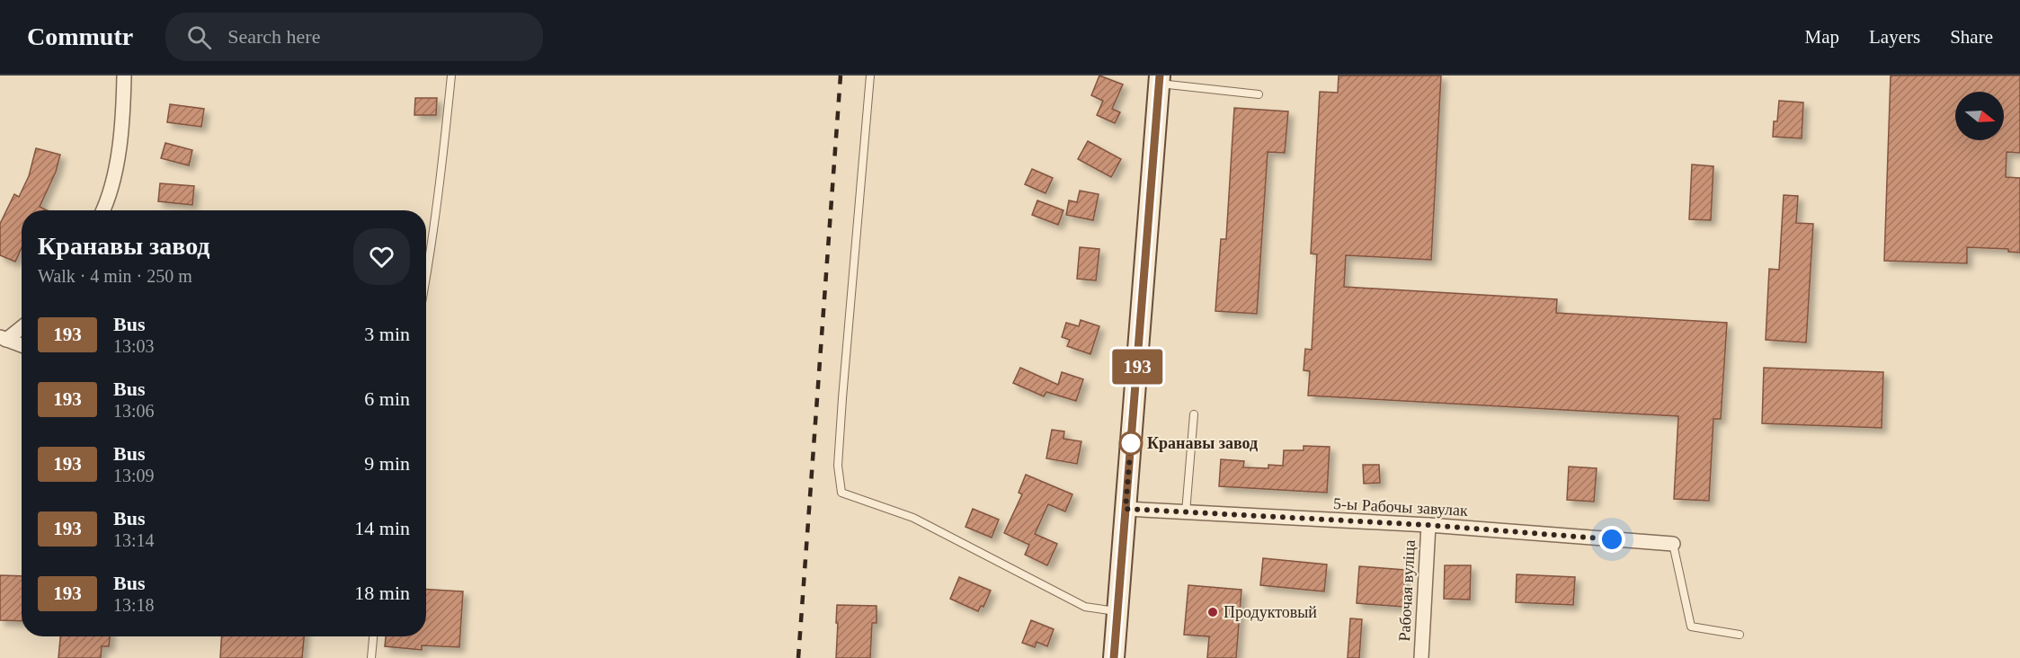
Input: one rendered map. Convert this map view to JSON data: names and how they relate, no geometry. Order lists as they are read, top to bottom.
{
  "streets": {
    "street": ["5-ы Рабочы завулак", "Рабочая вуліца"]
  },
  "crossings": [
    ["5-ы Рабочы завулак", "Рабочая вуліца"]
  ],
  "places": ["Кранавы завод", "Продуктовый"],
  "lines": ["bus line 193"],
  "north": "right",
  "page": {
    "header": "Commutr",
    "search": "Search here",
    "nav": ["Map", "Layers", "Share"],
    "on_map": "193",
    "heading": ["Кранавы завод", "Walk · 4 min · 250 m"],
    "list": [
      {
        "mark": "193",
        "name": "Bus",
        "note": "13:03",
        "value": "3 min"
      },
      {
        "mark": "193",
        "name": "Bus",
        "note": "13:06",
        "value": "6 min"
      },
      {
        "mark": "193",
        "name": "Bus",
        "note": "13:09",
        "value": "9 min"
      },
      {
        "mark": "193",
        "name": "Bus",
        "note": "13:14",
        "value": "14 min"
      },
      {
        "mark": "193",
        "name": "Bus",
        "note": "13:18",
        "value": "18 min"
      }
    ]
  }
}
